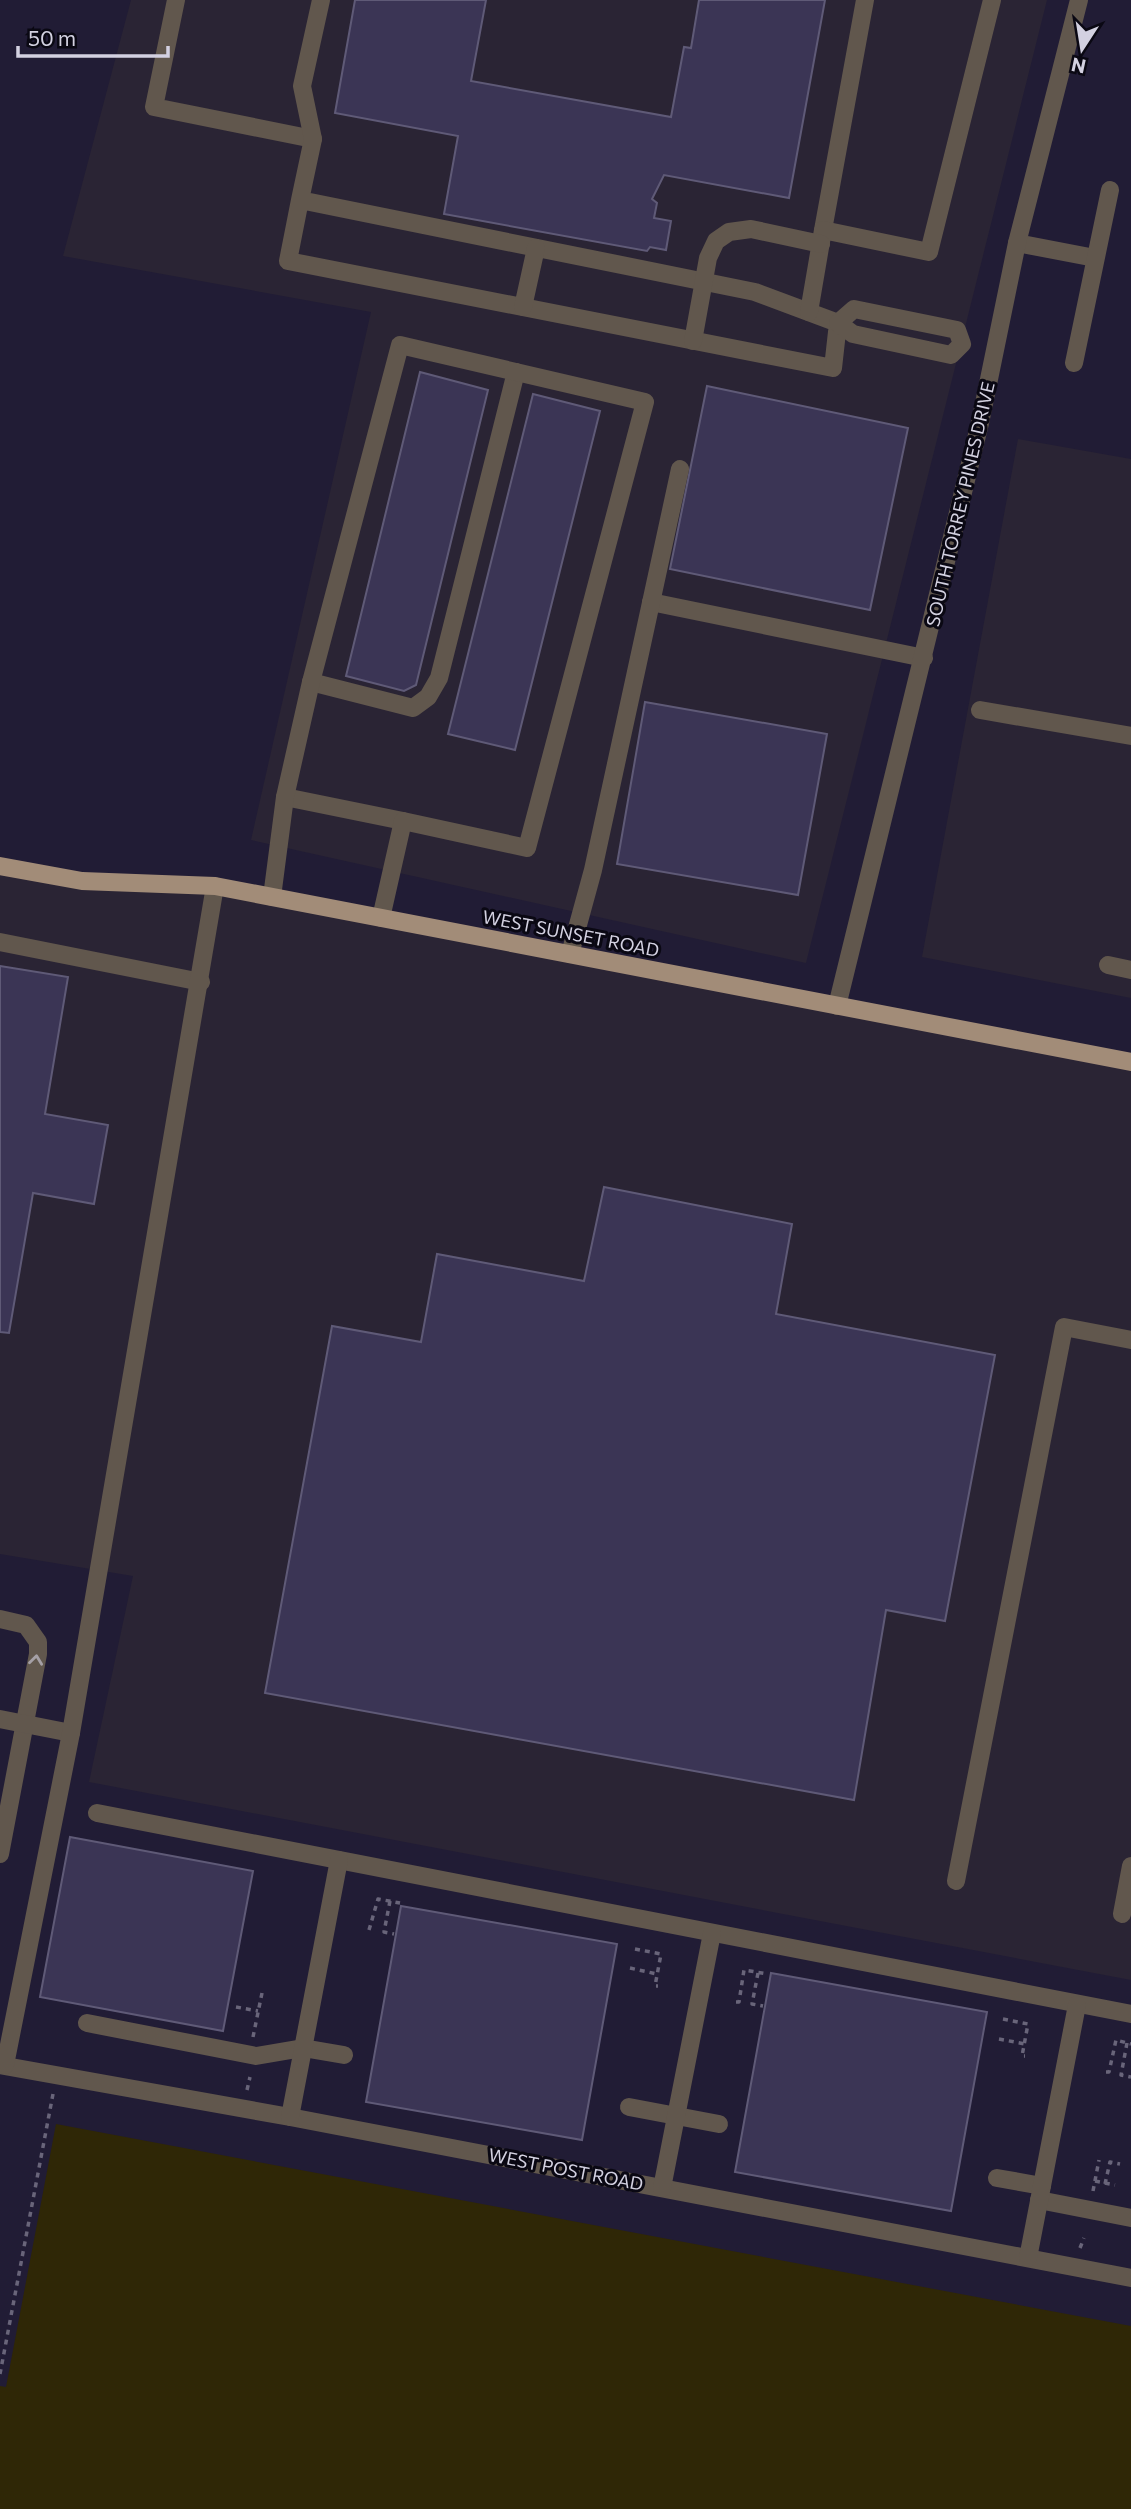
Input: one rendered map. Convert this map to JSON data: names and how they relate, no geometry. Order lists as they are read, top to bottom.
{
  "streets": {
    "main road": ["WEST SUNSET ROAD"],
    "street": ["SOUTH TORREY PINES DRIVE", "WEST POST ROAD"]
  },
  "crossings": [
    ["SOUTH TORREY PINES DRIVE", "WEST SUNSET ROAD"]
  ],
  "scale_bar": "50 m",
  "north": "bottom"
}
